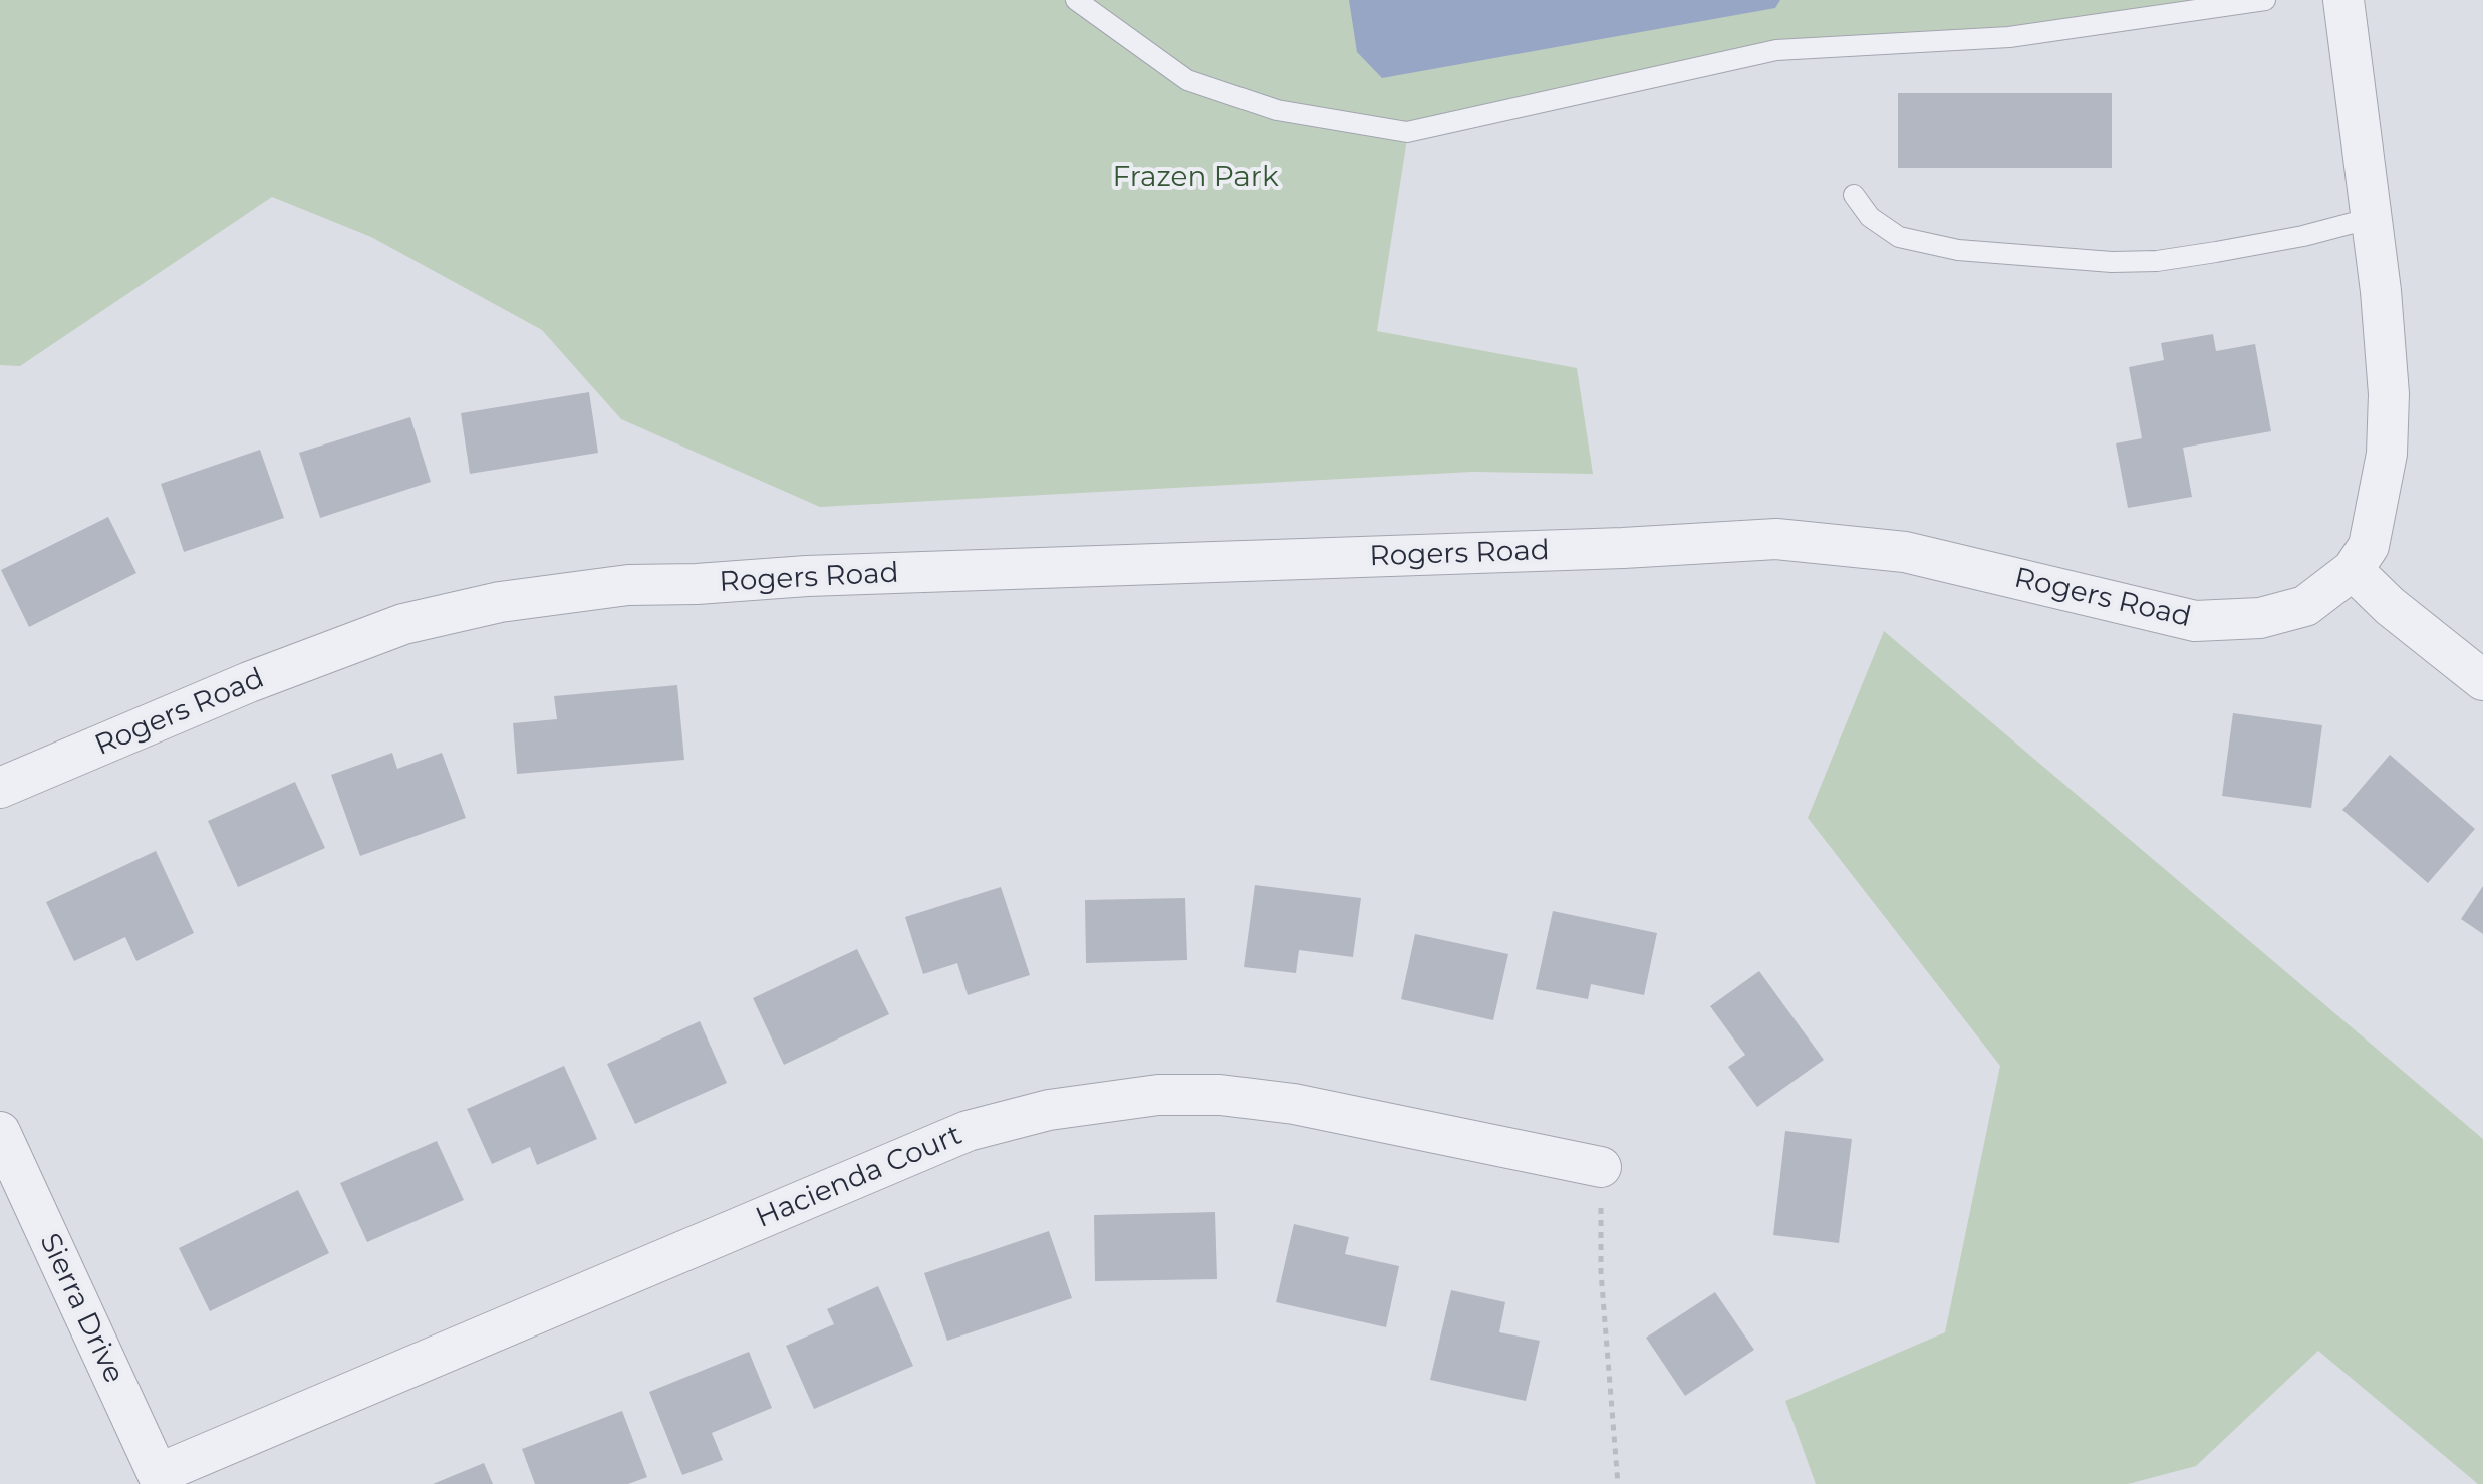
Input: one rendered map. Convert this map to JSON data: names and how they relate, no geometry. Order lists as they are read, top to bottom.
{
  "streets": {
    "street": ["Rogers Road", "Hacienda Court", "Sierra Drive"]
  },
  "crossings": [
    ["Hacienda Court", "Sierra Drive"]
  ],
  "parks": ["Frazen Park"]
}
